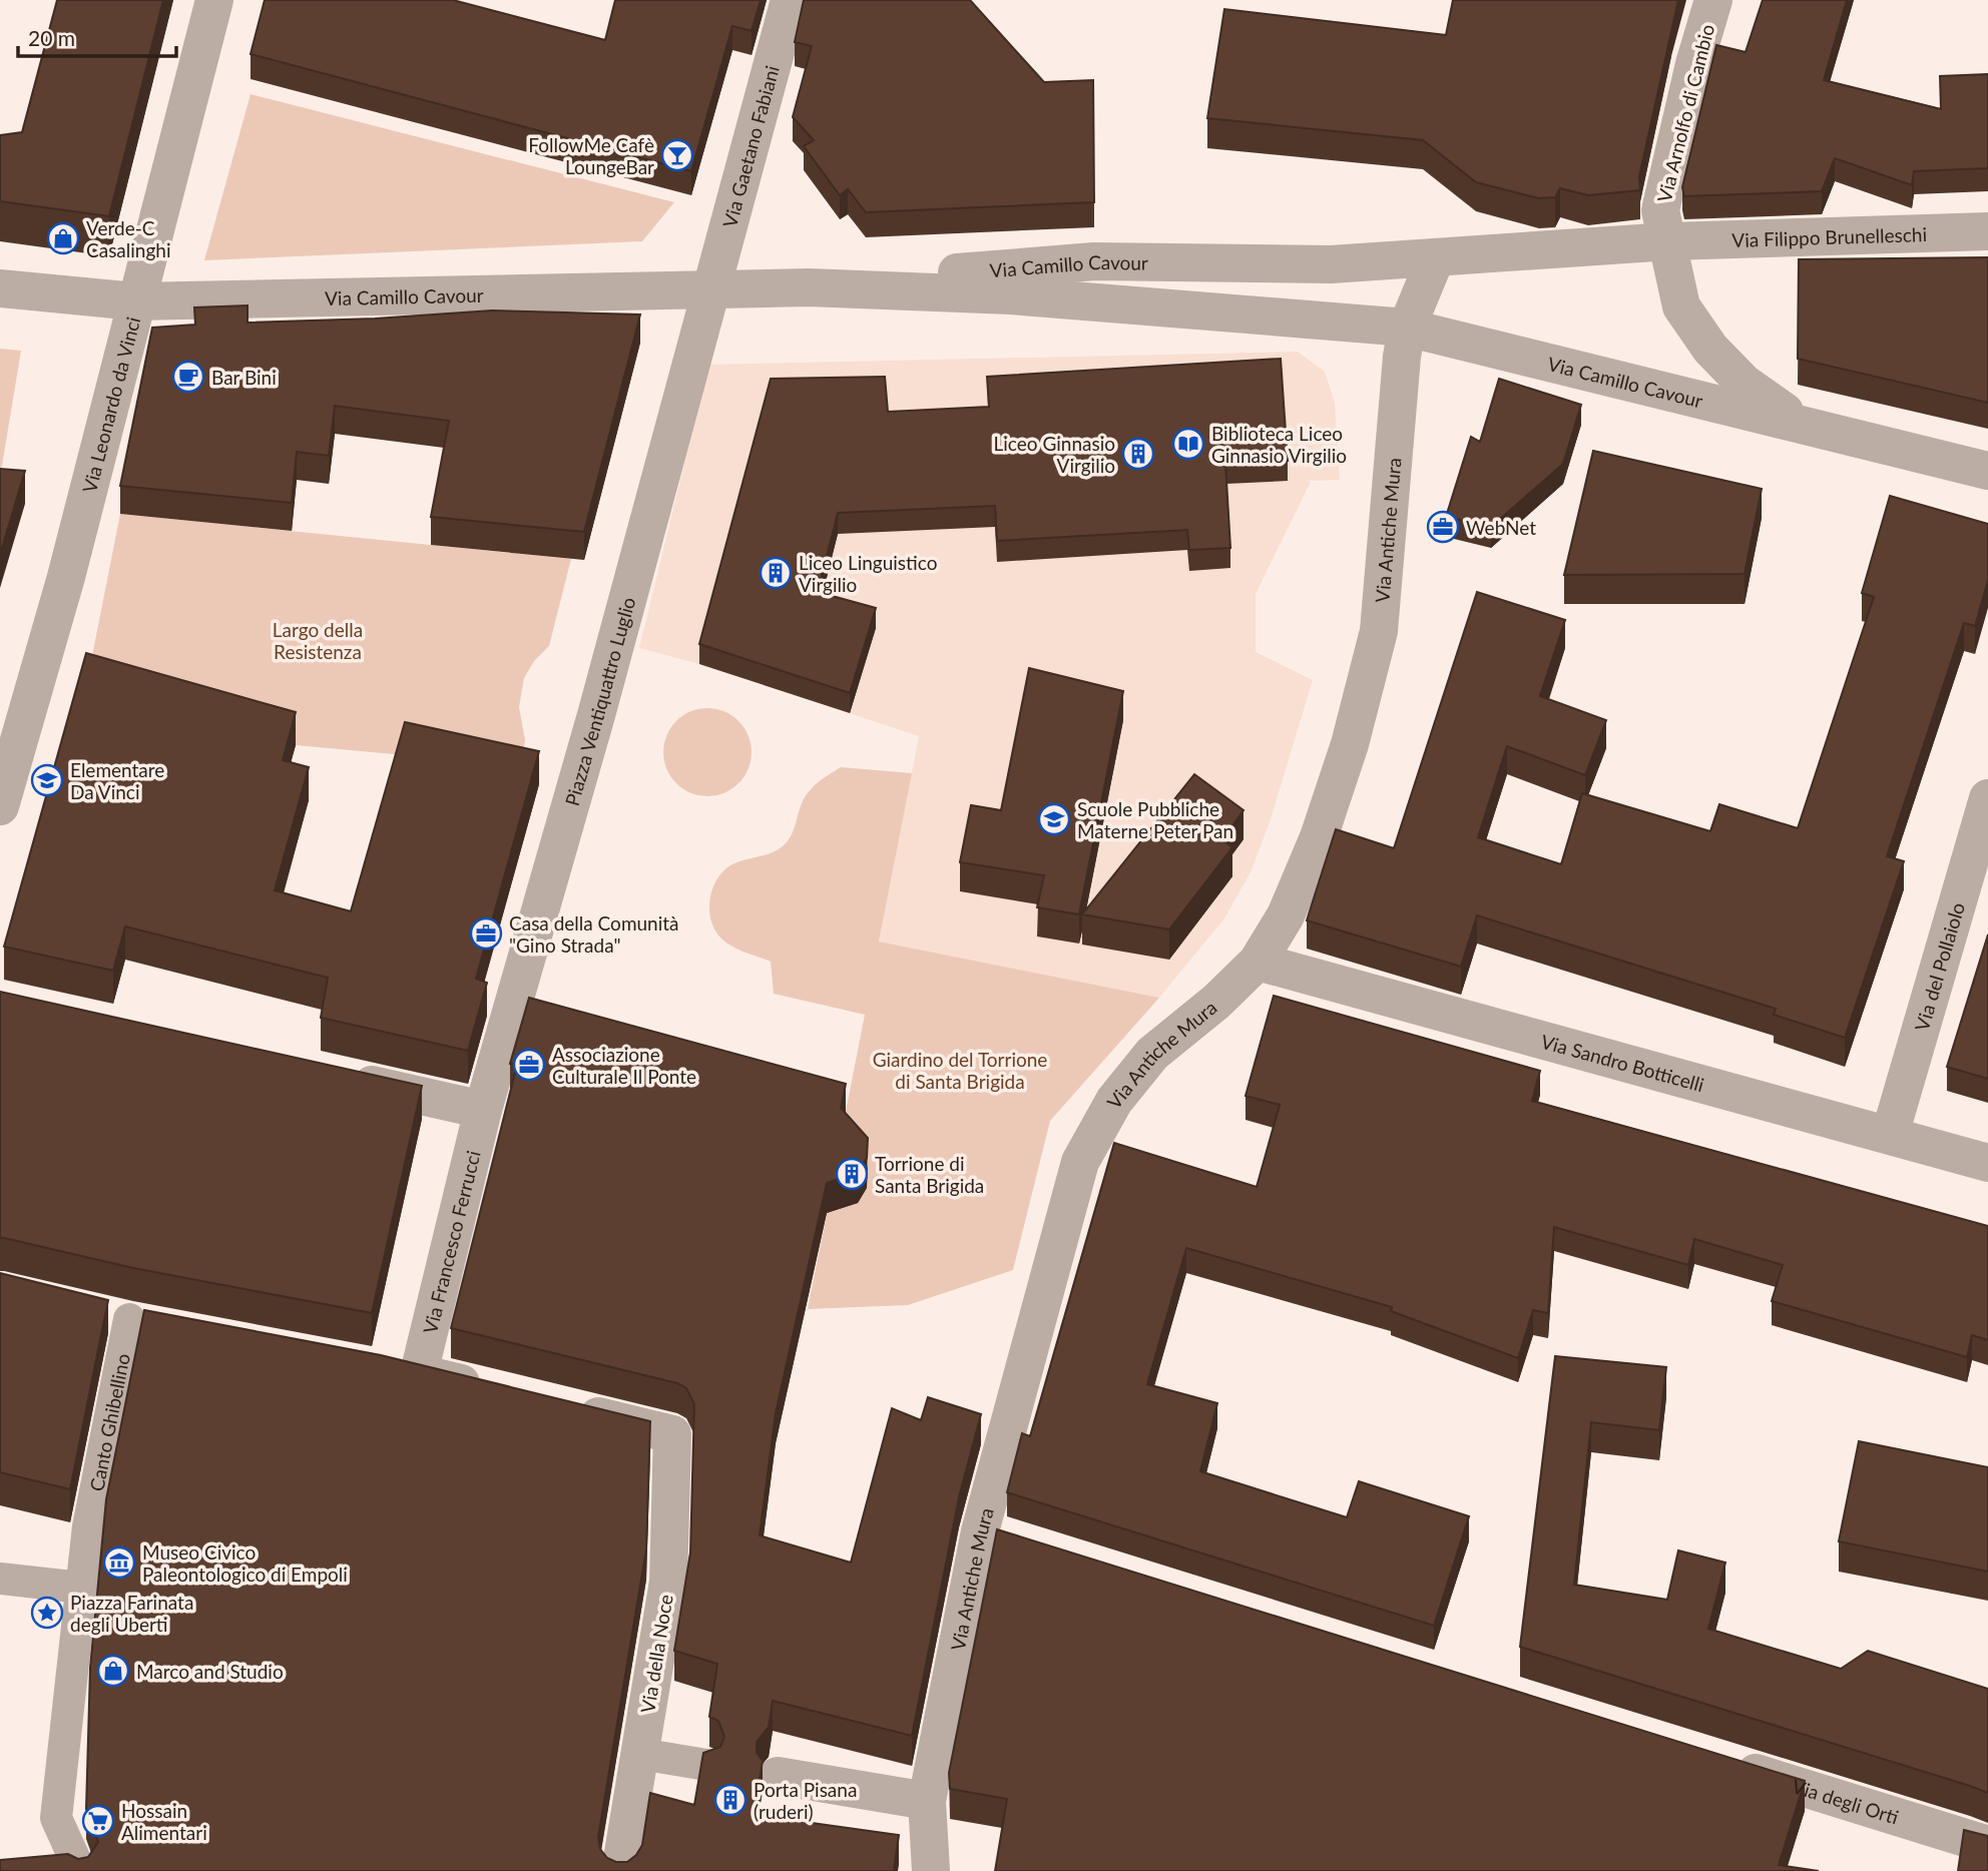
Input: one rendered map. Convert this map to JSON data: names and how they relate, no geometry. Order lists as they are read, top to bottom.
{
  "streets": {
    "street": [
      "Via Arnolfo di Cambio",
      "Via Gaetano Fabiani",
      "Via Filippo Brunelleschi",
      "Via Camillo Cavour",
      "Via Leonardo da Vinci",
      "Via Antiche Mura",
      "Piazza Ventiquattro Luglio",
      "Via del Pollaiolo",
      "Via Sandro Botticelli",
      "Via Francesco Ferrucci",
      "Canto Ghibellino",
      "Via della Noce",
      "Via degli Orti"
    ]
  },
  "crossings": [
    ["Via Arnolfo di Cambio", "Via Filippo Brunelleschi"],
    ["Via Arnolfo di Cambio", "Via Camillo Cavour"],
    ["Via Gaetano Fabiani", "Via Camillo Cavour"],
    ["Via Gaetano Fabiani", "Piazza Ventiquattro Luglio"],
    ["Via Filippo Brunelleschi", "Via Camillo Cavour"],
    ["Via Camillo Cavour", "Via Leonardo da Vinci"],
    ["Via Camillo Cavour", "Via Antiche Mura"],
    ["Via Camillo Cavour", "Piazza Ventiquattro Luglio"],
    ["Via Antiche Mura", "Via Sandro Botticelli"],
    ["Piazza Ventiquattro Luglio", "Via Francesco Ferrucci"],
    ["Via del Pollaiolo", "Via Sandro Botticelli"]
  ],
  "parks": ["Largo della Resistenza", "Giardino del Torrione di Santa Brigida"],
  "places": {
    "bar": ["FollowMe Cafè LoungeBar"],
    "shop": ["Verde-C Casalinghi", "Marco and Studio"],
    "cafe": ["Bar Bini"],
    "library": ["Biblioteca Liceo Ginnasio Virgilio"],
    "building": [
      "Liceo Ginnasio Virgilio",
      "Liceo Linguistico Virgilio",
      "Torrione di Santa Brigida",
      "Porta Pisana (ruderi)"
    ],
    "office": ["WebNet", "Casa della Comunità \"Gino Strada\"", "Associazione Culturale Il Ponte"],
    "school or university": ["Elementare Da Vinci", "Scuole Pubbliche Materne Peter Pan"],
    "museum": ["Museo Civico Paleontologico di Empoli"],
    "place": ["Piazza Farinata degli Uberti"],
    "supermarket": ["Hossain Alimentari"]
  },
  "scale_bar": "20 m"
}
